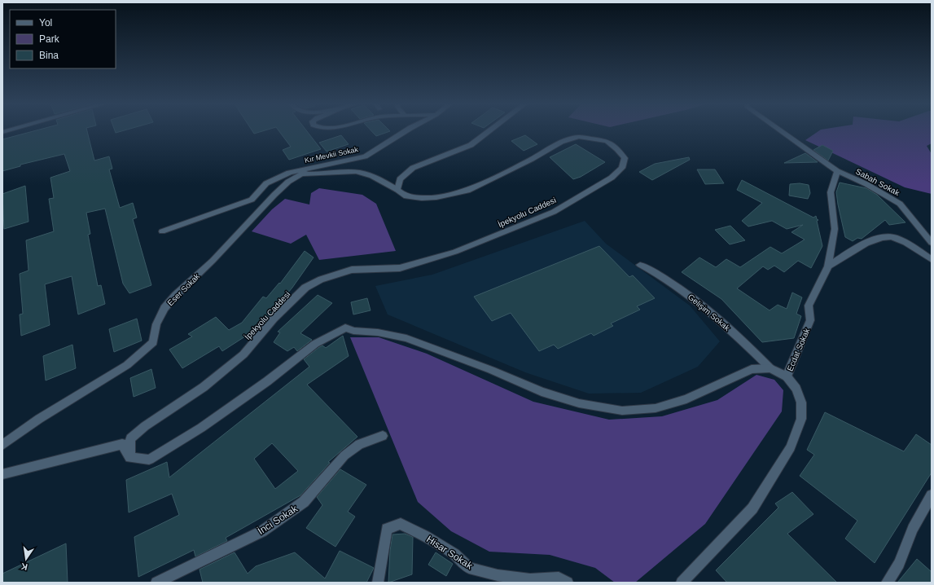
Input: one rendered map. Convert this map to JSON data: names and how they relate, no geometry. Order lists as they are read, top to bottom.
{
  "streets": {
    "street": [
      "Kır Mevkii Sokak",
      "Sabah Sokak",
      "İpekyolu Caddesi",
      "Eser Sokak",
      "Gelişim Sokak",
      "Ecdat Sokak",
      "İnci Sokak",
      "Hisar Sokak"
    ]
  },
  "crossings": [
    ["Kır Mevkii Sokak", "İpekyolu Caddesi"],
    ["Kır Mevkii Sokak", "Eser Sokak"],
    ["Sabah Sokak", "Ecdat Sokak"]
  ],
  "legend": ["Yol", "Park", "Bina"],
  "north": "bottom"
}
